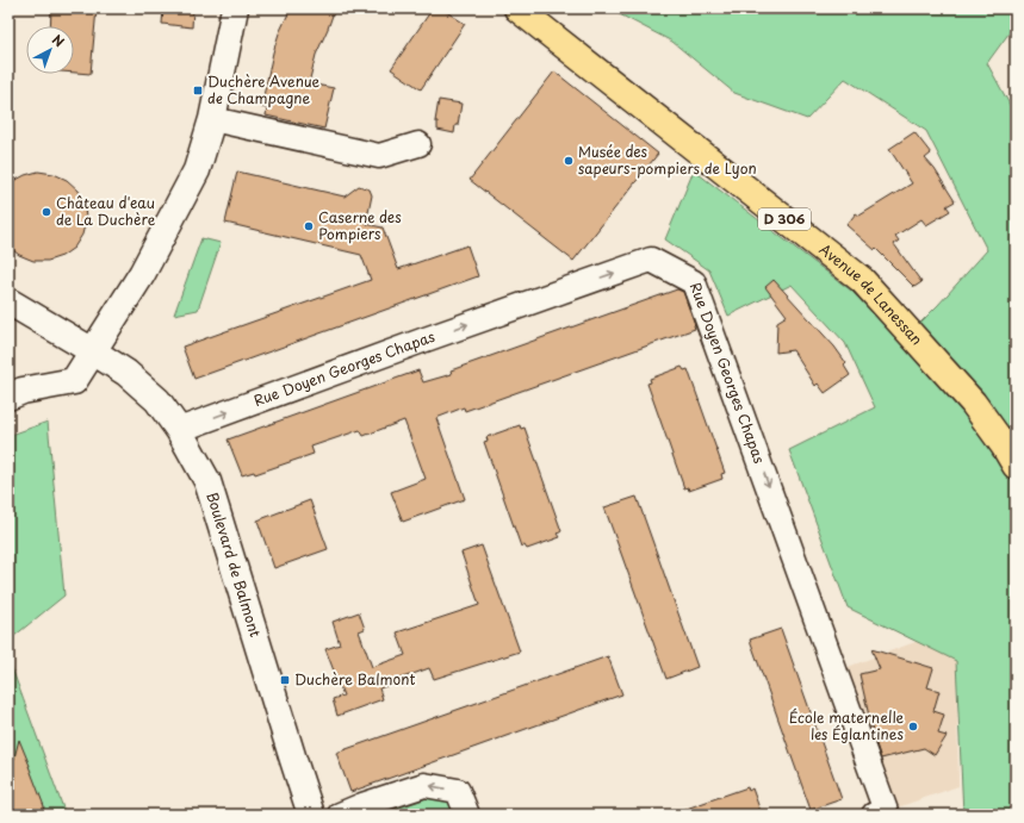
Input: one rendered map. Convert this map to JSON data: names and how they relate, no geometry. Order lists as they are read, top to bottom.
{
  "streets": {
    "main road": ["D 306", "Avenue de Lanessan"],
    "street": ["Rue Doyen Georges Chapas", "Boulevard de Balmont"]
  },
  "crossings": [
    ["Rue Doyen Georges Chapas", "Boulevard de Balmont"]
  ],
  "places": {
    "transit": ["Duchère Avenue de Champagne", "Duchère Balmont"],
    "other": [
      "Musée des sapeurs-pompiers de Lyon",
      "Château d'eau de La Duchère",
      "Caserne des Pompiers",
      "École maternelle les Églantines"
    ]
  },
  "north": "top right"
}
